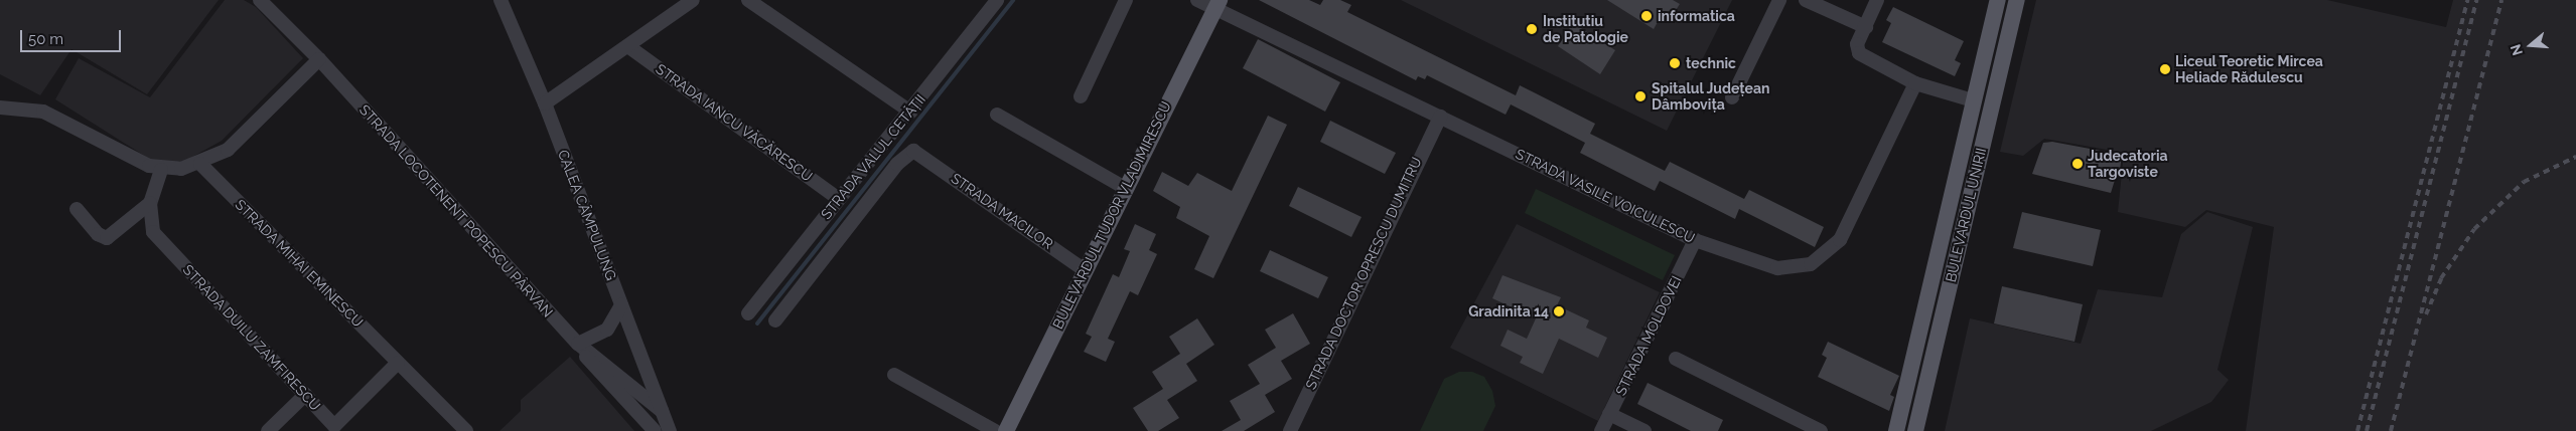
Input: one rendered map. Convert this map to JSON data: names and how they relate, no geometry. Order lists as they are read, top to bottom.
{
  "streets": {
    "main road": ["BULEVARDUL TUDOR VLADIMIRESCU", "BULEVARDUL UNIRII"],
    "street": [
      "STRADA IANCU VĂCĂRESCU",
      "STRADA VALUL CETĂȚII",
      "STRADA VASILE VOICULESCU",
      "STRADA LOCOTENENT POPESCU PÂRVAN",
      "STRADA MACILOR",
      "CALEA CÂMPULUNG",
      "STRADA MIHAI EMINESCU",
      "STRADA DOCTOR OPRESCU DUMITRU",
      "STRADA MOLDOVEI",
      "STRADA DUILU ZAMFIRESCU"
    ]
  },
  "crossings": [
    ["STRADA IANCU VĂCĂRESCU", "STRADA VALUL CETĂȚII"],
    ["STRADA VALUL CETĂȚII", "STRADA MACILOR"],
    ["STRADA VASILE VOICULESCU", "BULEVARDUL TUDOR VLADIMIRESCU"],
    ["STRADA VASILE VOICULESCU", "STRADA DOCTOR OPRESCU DUMITRU"],
    ["STRADA VASILE VOICULESCU", "STRADA MOLDOVEI"],
    ["STRADA LOCOTENENT POPESCU PÂRVAN", "CALEA CÂMPULUNG"],
    ["STRADA MACILOR", "BULEVARDUL TUDOR VLADIMIRESCU"],
    ["STRADA MIHAI EMINESCU", "STRADA DUILU ZAMFIRESCU"]
  ],
  "places": [
    "informatica",
    "Institutiu de Patologie",
    "technic",
    "Liceul Teoretic Mircea Heliade Rădulescu",
    "Spitalul Județean Dâmbovița",
    "Judecatoria Targoviste",
    "Gradinita 14"
  ],
  "scale_bar": "50 m",
  "north": "left"
}
